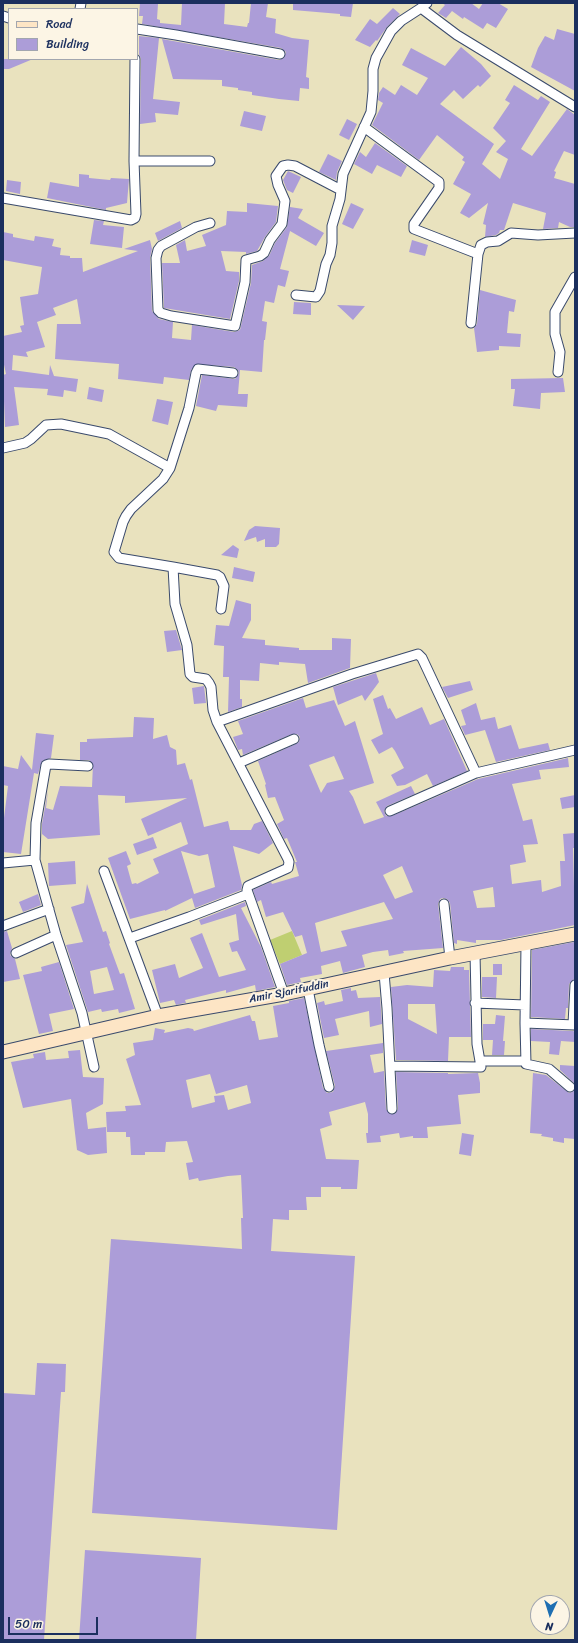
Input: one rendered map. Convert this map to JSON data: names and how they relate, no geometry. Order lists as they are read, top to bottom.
{
  "streets": {
    "main road": ["Amir Sjarifuddin"]
  },
  "legend": ["Road", "Building"],
  "scale_bar": "50 m",
  "north": "bottom"
}
